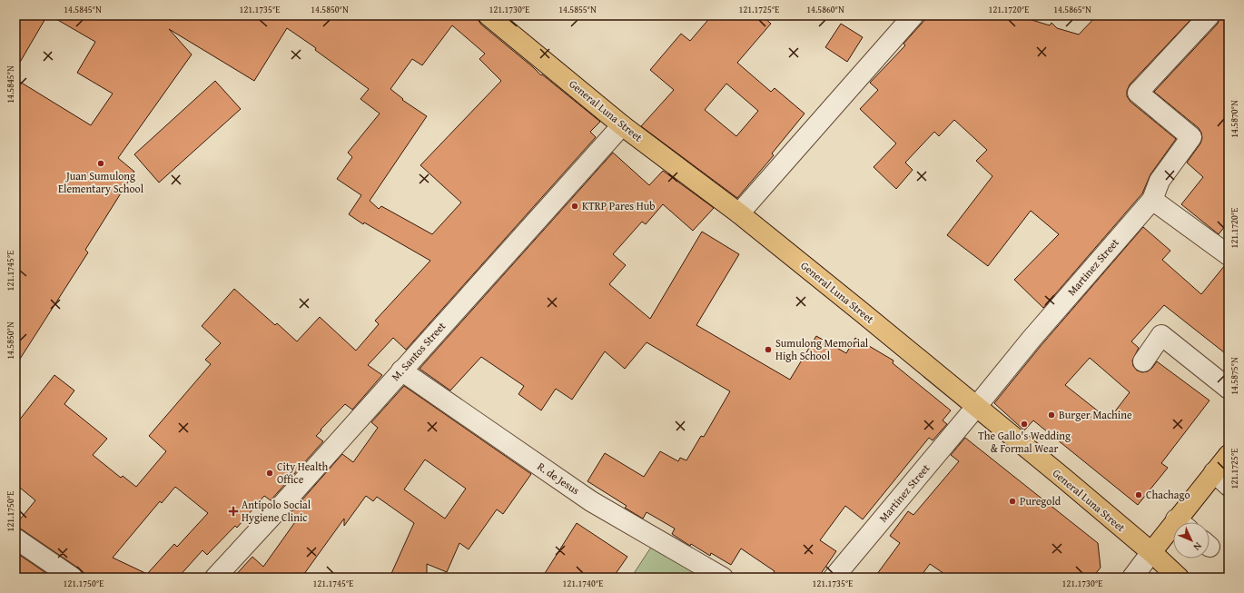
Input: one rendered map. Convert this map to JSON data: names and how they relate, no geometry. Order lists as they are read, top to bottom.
{
  "streets": {
    "main road": ["General Luna Street"],
    "street": ["Martinez Street", "M. Santos Street", "R. de Jesus"]
  },
  "crossings": [
    ["General Luna Street", "Martinez Street"],
    ["General Luna Street", "M. Santos Street"],
    ["M. Santos Street", "R. de Jesus"]
  ],
  "places": {
    "other": [
      "Juan Sumulong Elementary School",
      "KTRP Pares Hub",
      "Sumulong Memorial High School",
      "Burger Machine",
      "The Gallo's Wedding & Formal Wear",
      "City Health Office",
      "Chachago",
      "Puregold"
    ],
    "health": ["Antipolo Social Hygiene Clinic"]
  },
  "north": "bottom right",
  "coordinates": [
    "14.5845°N",
    "121.1735°E",
    "14.5850°N",
    "121.1730°E",
    "14.5855°N",
    "121.1725°E",
    "14.5860°N",
    "121.1720°E",
    "14.5865°N",
    "14.5870°N",
    "121.1745°E",
    "14.5875°N",
    "121.1750°E",
    "121.1740°E"
  ]
}
